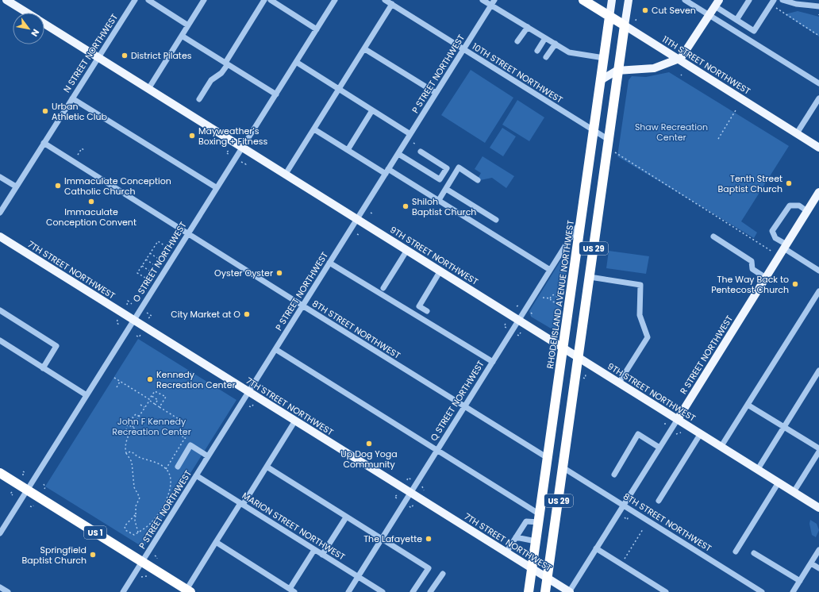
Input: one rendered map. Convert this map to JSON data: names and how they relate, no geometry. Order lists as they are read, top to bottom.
{
  "streets": {
    "highway": [
      "11TH STREET NORTHWEST",
      "US 29",
      "RHODE ISLAND AVENUE NORTHWEST",
      "US 1"
    ],
    "main road": ["9TH STREET NORTHWEST", "7TH STREET NORTHWEST", "R STREET NORTHWEST"],
    "street": [
      "N STREET NORTHWEST",
      "10TH STREET NORTHWEST",
      "P STREET NORTHWEST",
      "O STREET NORTHWEST",
      "8TH STREET NORTHWEST",
      "Q STREET NORTHWEST",
      "MARION STREET NORTHWEST"
    ]
  },
  "crossings": [
    ["N STREET NORTHWEST", "9TH STREET NORTHWEST"],
    ["N STREET NORTHWEST", "8TH STREET NORTHWEST"],
    ["11TH STREET NORTHWEST", "US 29"],
    ["11TH STREET NORTHWEST", "RHODE ISLAND AVENUE NORTHWEST"],
    ["10TH STREET NORTHWEST", "P STREET NORTHWEST"],
    ["10TH STREET NORTHWEST", "US 29"],
    ["10TH STREET NORTHWEST", "RHODE ISLAND AVENUE NORTHWEST"],
    ["P STREET NORTHWEST", "9TH STREET NORTHWEST"],
    ["P STREET NORTHWEST", "7TH STREET NORTHWEST"],
    ["P STREET NORTHWEST", "8TH STREET NORTHWEST"],
    ["P STREET NORTHWEST", "MARION STREET NORTHWEST"],
    ["P STREET NORTHWEST", "US 1"],
    ["US 29", "9TH STREET NORTHWEST"],
    ["US 29", "7TH STREET NORTHWEST"],
    ["US 29", "8TH STREET NORTHWEST"],
    ["9TH STREET NORTHWEST", "O STREET NORTHWEST"],
    ["9TH STREET NORTHWEST", "RHODE ISLAND AVENUE NORTHWEST"],
    ["9TH STREET NORTHWEST", "R STREET NORTHWEST"],
    ["9TH STREET NORTHWEST", "Q STREET NORTHWEST"],
    ["O STREET NORTHWEST", "7TH STREET NORTHWEST"],
    ["O STREET NORTHWEST", "8TH STREET NORTHWEST"],
    ["O STREET NORTHWEST", "US 1"],
    ["7TH STREET NORTHWEST", "RHODE ISLAND AVENUE NORTHWEST"],
    ["7TH STREET NORTHWEST", "R STREET NORTHWEST"],
    ["7TH STREET NORTHWEST", "Q STREET NORTHWEST"],
    ["RHODE ISLAND AVENUE NORTHWEST", "8TH STREET NORTHWEST"],
    ["RHODE ISLAND AVENUE NORTHWEST", "Q STREET NORTHWEST"],
    ["8TH STREET NORTHWEST", "R STREET NORTHWEST"],
    ["8TH STREET NORTHWEST", "Q STREET NORTHWEST"],
    ["Q STREET NORTHWEST", "MARION STREET NORTHWEST"]
  ],
  "parks": ["Shaw Recreation Center", "John F Kennedy Recreation Center"],
  "places": [
    "Cut Seven",
    "District Pilates",
    "Urban Athletic Club",
    "Mayweather’s Boxing + Fitness",
    "Tenth Street Baptist Church",
    "Immaculate Conception Catholic Church",
    "Immaculate Conception Convent",
    "Shiloh Baptist Church",
    "Oyster Oyster",
    "The Way Back to Pentecost Church",
    "City Market at O",
    "Kennedy Recreation Center",
    "Up Dog Yoga Community",
    "The Lafayette",
    "Springfield Baptist Church"
  ],
  "north": "bottom right"
}
